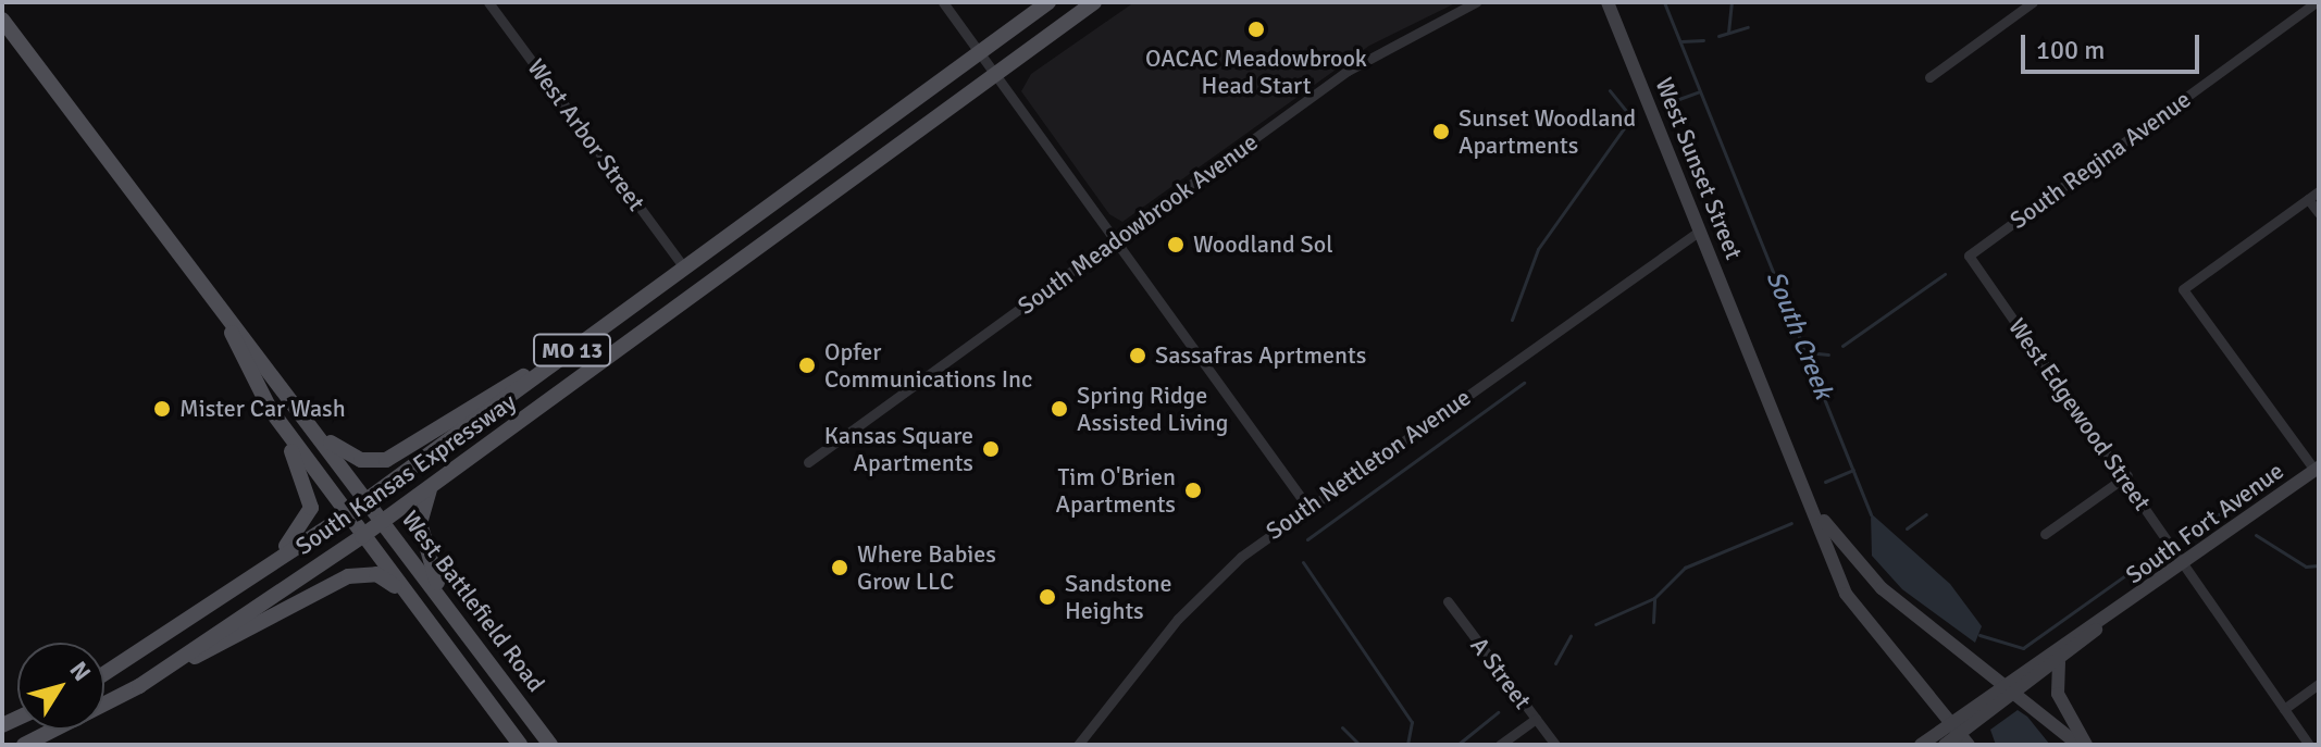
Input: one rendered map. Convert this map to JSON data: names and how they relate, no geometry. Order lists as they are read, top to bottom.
{
  "streets": {
    "main road": [
      "West Sunset Street",
      "MO 13",
      "South Kansas Expressway",
      "South Fort Avenue",
      "West Battlefield Road"
    ],
    "street": [
      "West Arbor Street",
      "South Regina Avenue",
      "South Meadowbrook Avenue",
      "West Edgewood Street",
      "South Nettleton Avenue",
      "A Street"
    ]
  },
  "crossings": [
    ["West Arbor Street", "South Kansas Expressway"],
    ["South Regina Avenue", "West Edgewood Street"],
    ["West Sunset Street", "South Nettleton Avenue"],
    ["West Sunset Street", "South Fort Avenue"],
    ["West Edgewood Street", "South Fort Avenue"],
    ["South Kansas Expressway", "West Battlefield Road"]
  ],
  "water": ["South Creek"],
  "places": [
    "OACAC Meadowbrook Head Start",
    "Sunset Woodland Apartments",
    "Woodland Sol",
    "Sassafras Aprtments",
    "Opfer Communications Inc",
    "Mister Car Wash",
    "Spring Ridge Assisted Living",
    "Kansas Square Apartments",
    "Tim O'Brien Apartments",
    "Where Babies Grow LLC",
    "Sandstone Heights"
  ],
  "scale_bar": "100 m",
  "north": "top right"
}
